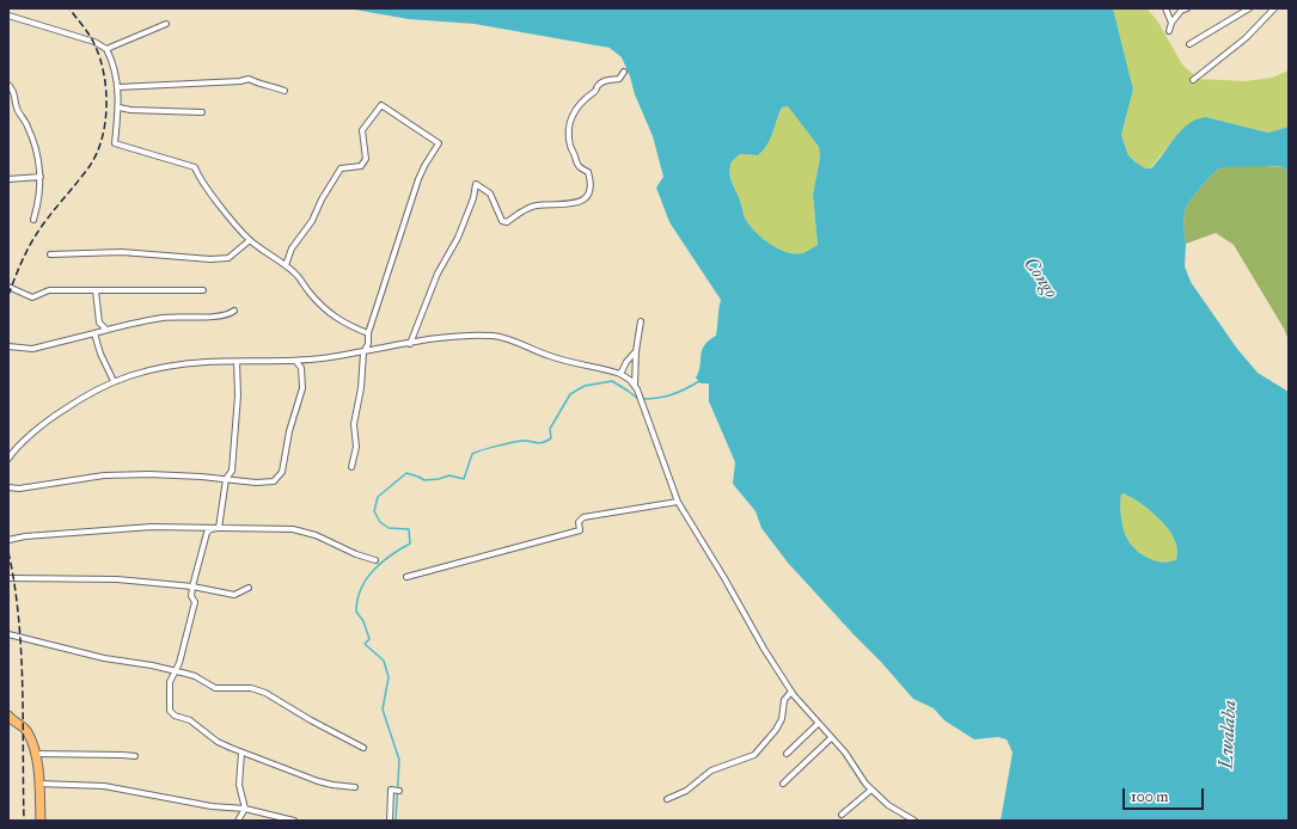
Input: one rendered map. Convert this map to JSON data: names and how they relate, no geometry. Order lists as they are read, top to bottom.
{
  "water": ["Congo", "Lwalaba"],
  "scale_bar": "100 m"
}
